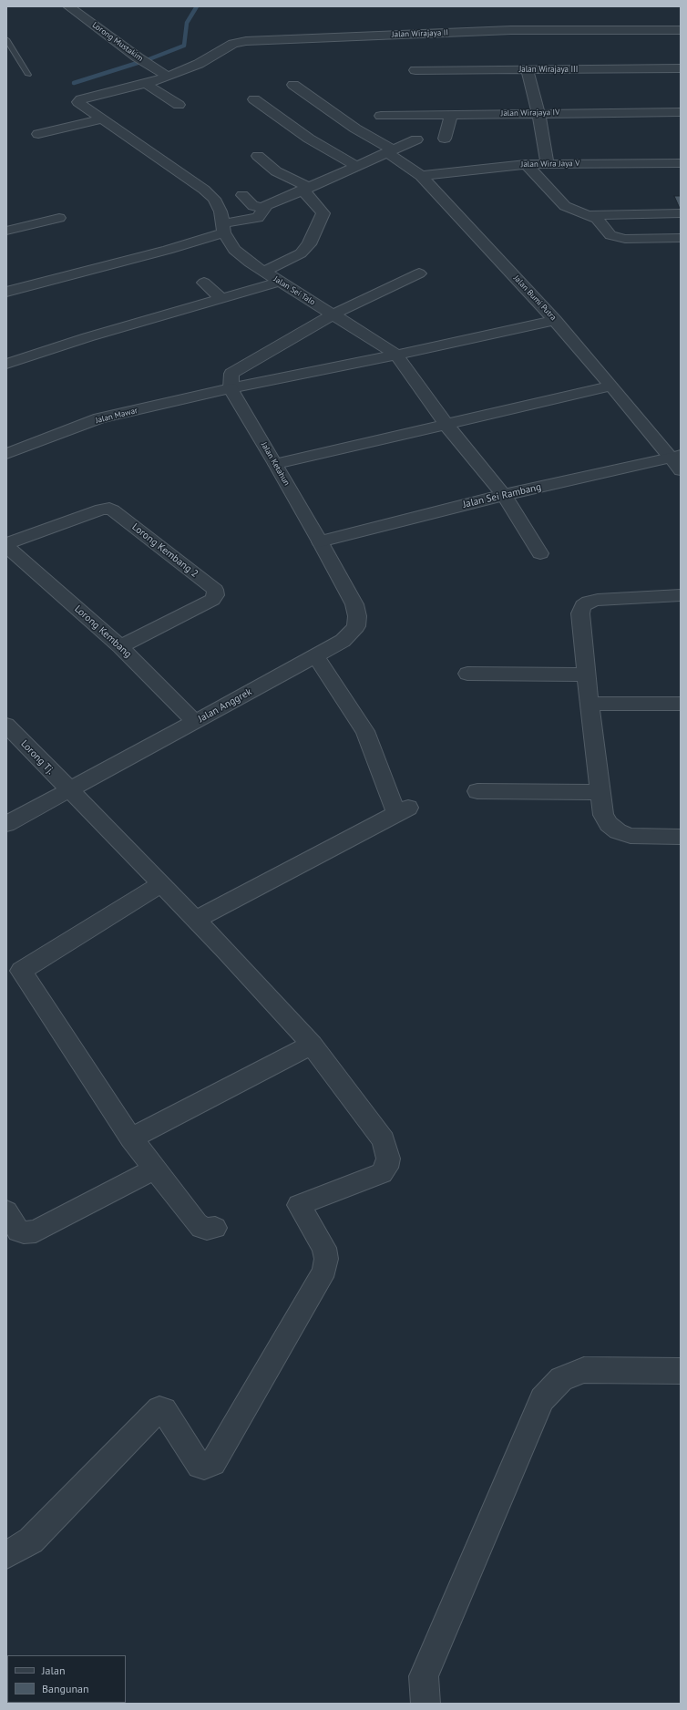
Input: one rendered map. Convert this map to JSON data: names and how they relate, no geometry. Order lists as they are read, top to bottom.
{
  "streets": {
    "street": [
      "Jalan Wirajaya II",
      "Lorong Mustakim",
      "Jalan Wirajaya III",
      "Jalan Wirajaya IV",
      "Jalan Wira Jaya V",
      "Jalan Sei Talo",
      "Jalan Bumi Putra",
      "Jalan Mawar",
      "Jalan Ketahun",
      "Jalan Sei Rambang",
      "Lorong Kembang 2",
      "Lorong Kembang",
      "Jalan Anggrek",
      "Lorong Tj."
    ]
  },
  "crossings": [
    ["Jalan Wirajaya II", "Lorong Mustakim"],
    ["Jalan Wirajaya II", "Jalan Sei Talo"],
    ["Lorong Mustakim", "Jalan Sei Talo"],
    ["Jalan Wira Jaya V", "Jalan Bumi Putra"],
    ["Jalan Sei Talo", "Jalan Mawar"],
    ["Jalan Sei Talo", "Jalan Sei Rambang"],
    ["Jalan Bumi Putra", "Jalan Mawar"],
    ["Jalan Bumi Putra", "Jalan Sei Rambang"],
    ["Jalan Mawar", "Jalan Ketahun"],
    ["Jalan Ketahun", "Jalan Sei Rambang"],
    ["Jalan Ketahun", "Jalan Anggrek"],
    ["Jalan Sei Rambang", "Jalan Anggrek"],
    ["Lorong Kembang 2", "Lorong Kembang"],
    ["Lorong Kembang", "Jalan Anggrek"],
    ["Jalan Anggrek", "Lorong Tj."]
  ],
  "legend": ["Jalan", "Bangunan"]
}
